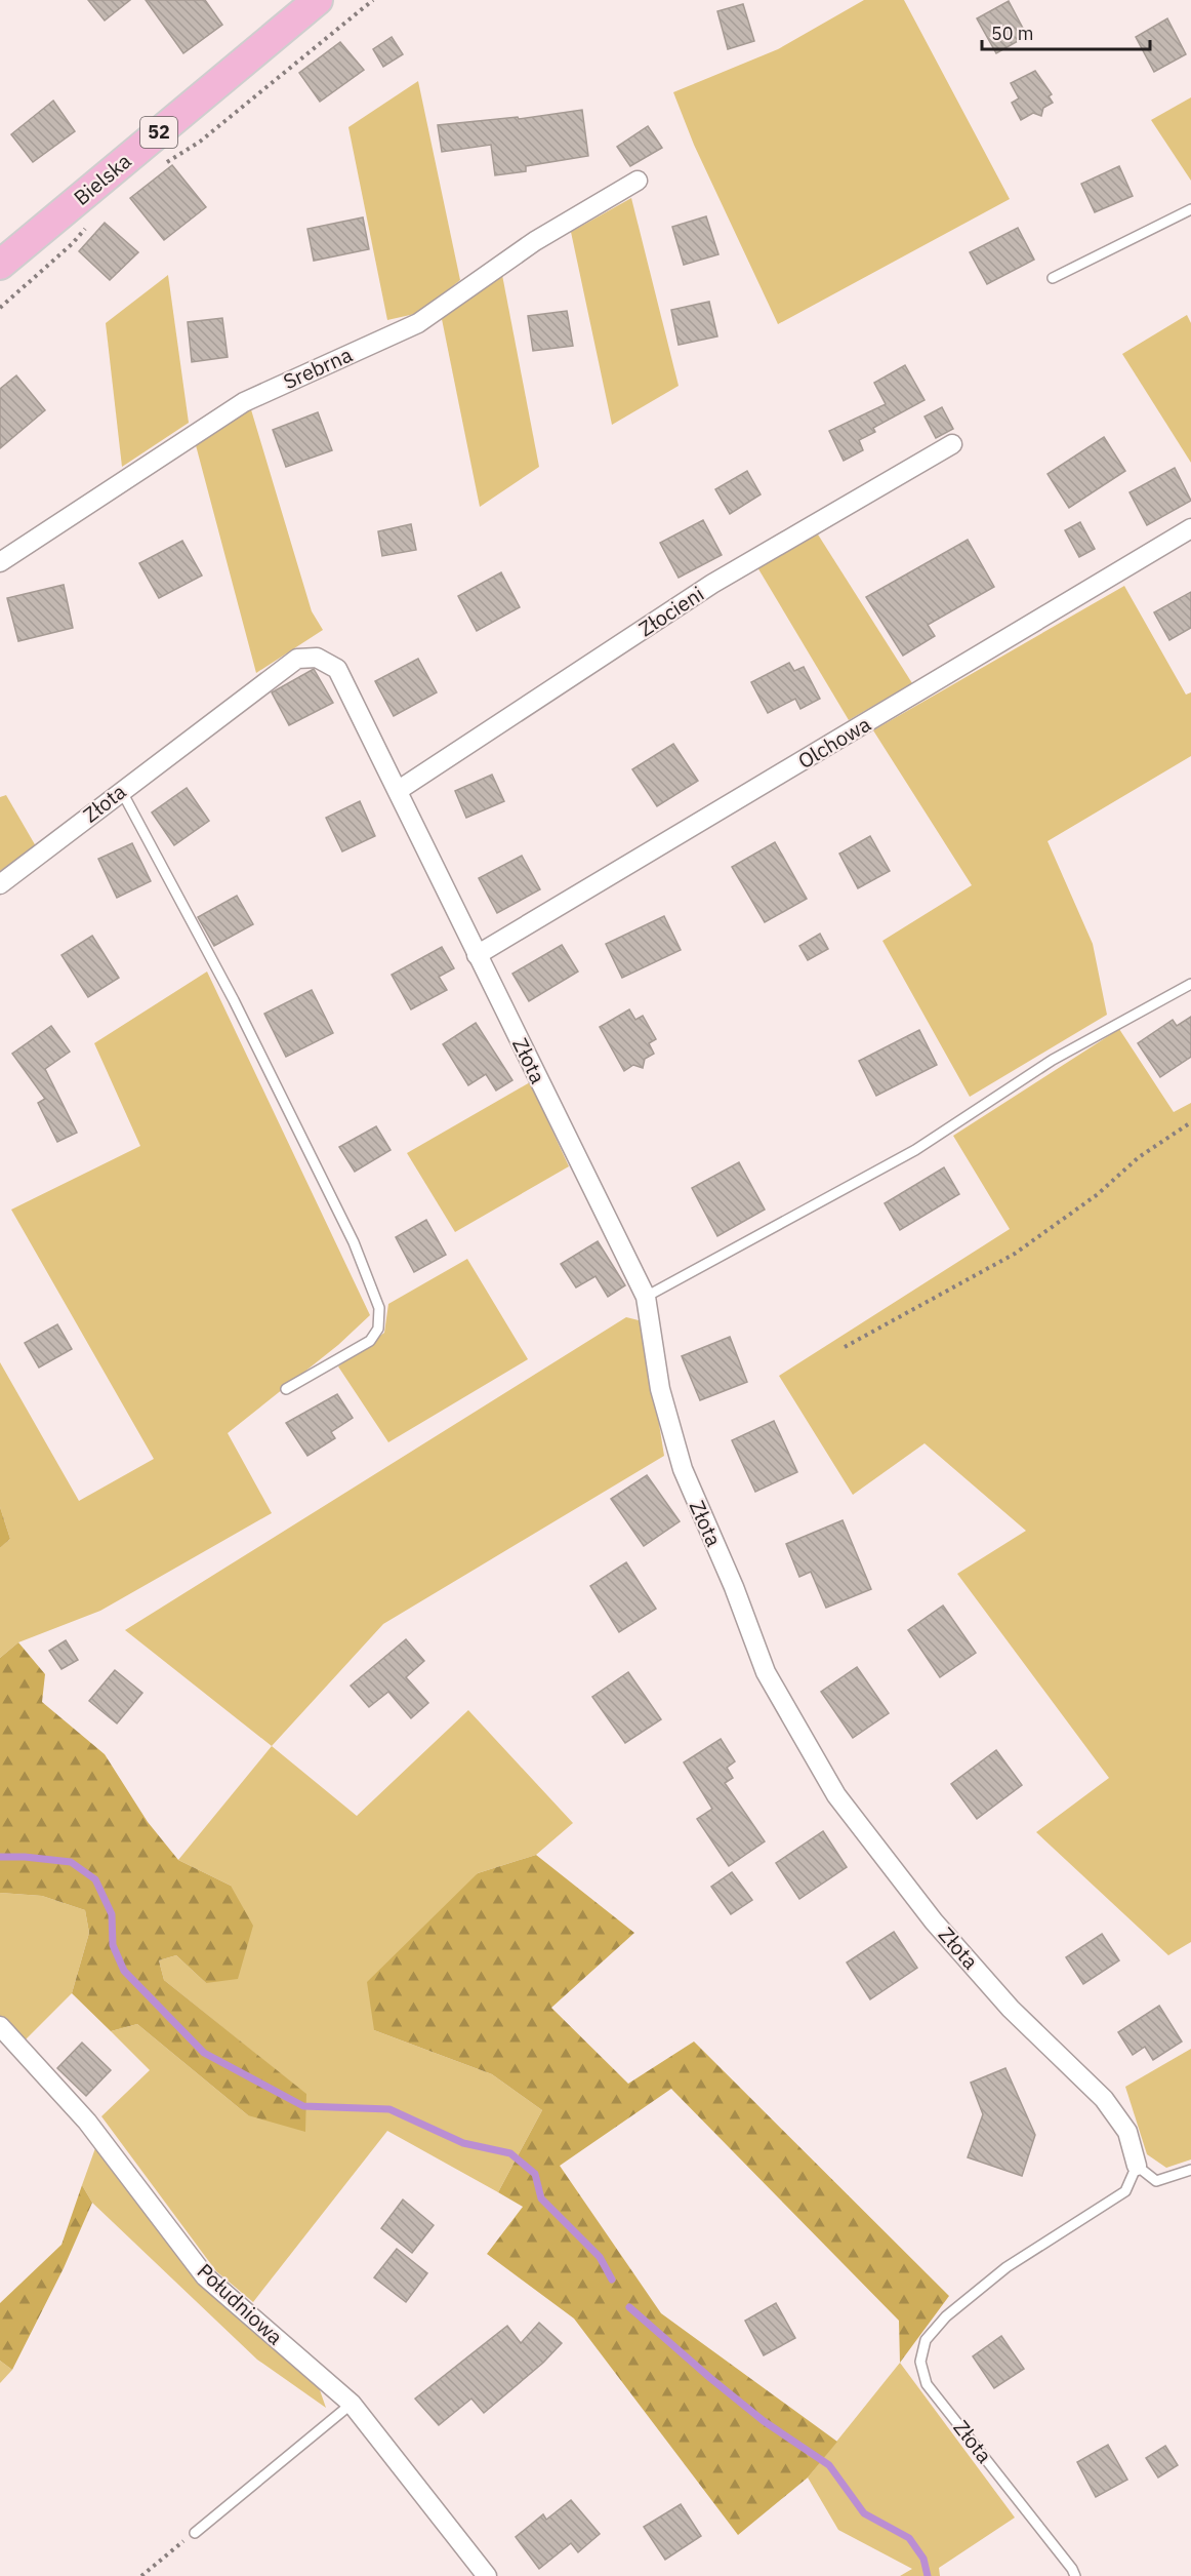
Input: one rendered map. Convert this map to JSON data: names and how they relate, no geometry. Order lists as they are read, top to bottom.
{
  "streets": {
    "main road": ["52", "Bielska"],
    "street": [
      "Srebrna",
      "Złocieni",
      "Olchowa",
      "Złota",
      "Południowa"
    ]
  },
  "crossings": [
    ["Złocieni", "Złota"],
    ["Olchowa", "Złota"]
  ],
  "scale_bar": "50 m"
}
